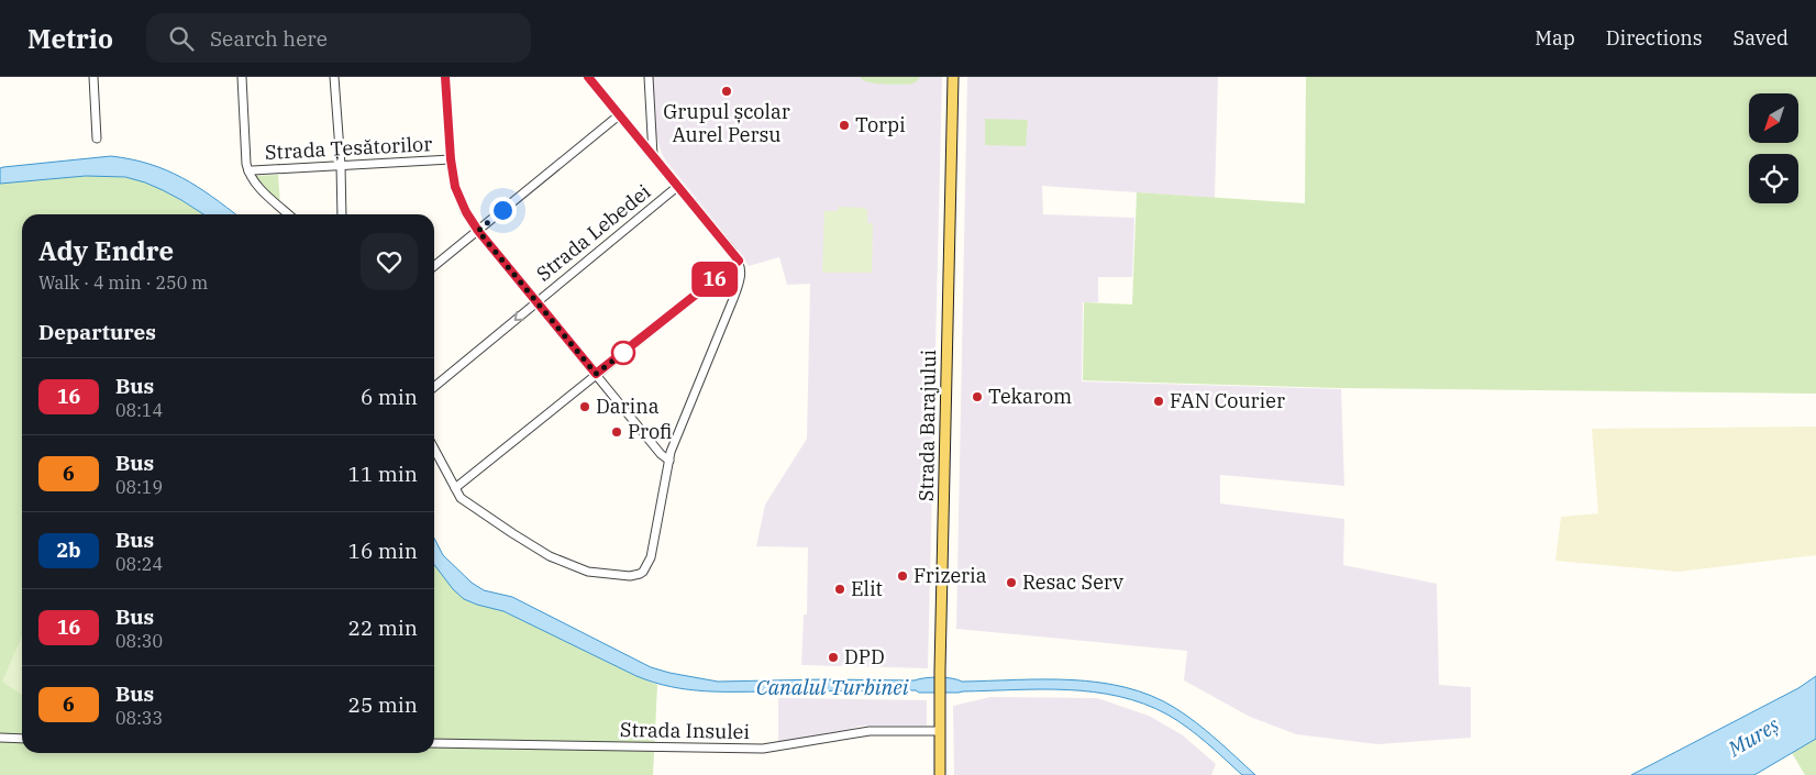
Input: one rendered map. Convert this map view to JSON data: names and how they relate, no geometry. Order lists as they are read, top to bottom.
{
  "streets": {
    "main road": ["Strada Barajului"],
    "street": ["Strada Țesătorilor", "Strada Lebedei", "Strada Insulei"]
  },
  "crossings": [
    ["Strada Barajului", "Strada Insulei"]
  ],
  "one_way": ["Strada Lebedei"],
  "water": ["Canalul Turbinei", "Mureș"],
  "places": [
    "Grupul școlar Aurel Persu",
    "Torpi",
    "Tekarom",
    "FAN Courier",
    "Darina",
    "Profi",
    "Frizeria",
    "Resac Serv",
    "Elit",
    "DPD"
  ],
  "lines": ["bus line 16"],
  "north": "bottom left",
  "page": {
    "header": "Metrio",
    "search": "Search here",
    "nav": ["Map", "Directions", "Saved"],
    "on_map": "16",
    "heading": [
      ["Ady Endre", "Walk · 4 min · 250 m"],
      "Departures"
    ],
    "list": [
      {
        "mark": "16",
        "name": "Bus",
        "note": "08:14",
        "value": "6 min"
      },
      {
        "mark": "6",
        "name": "Bus",
        "note": "08:19",
        "value": "11 min"
      },
      {
        "mark": "2b",
        "name": "Bus",
        "note": "08:24",
        "value": "16 min"
      },
      {
        "mark": "16",
        "name": "Bus",
        "note": "08:30",
        "value": "22 min"
      },
      {
        "mark": "6",
        "name": "Bus",
        "note": "08:33",
        "value": "25 min"
      }
    ]
  }
}
